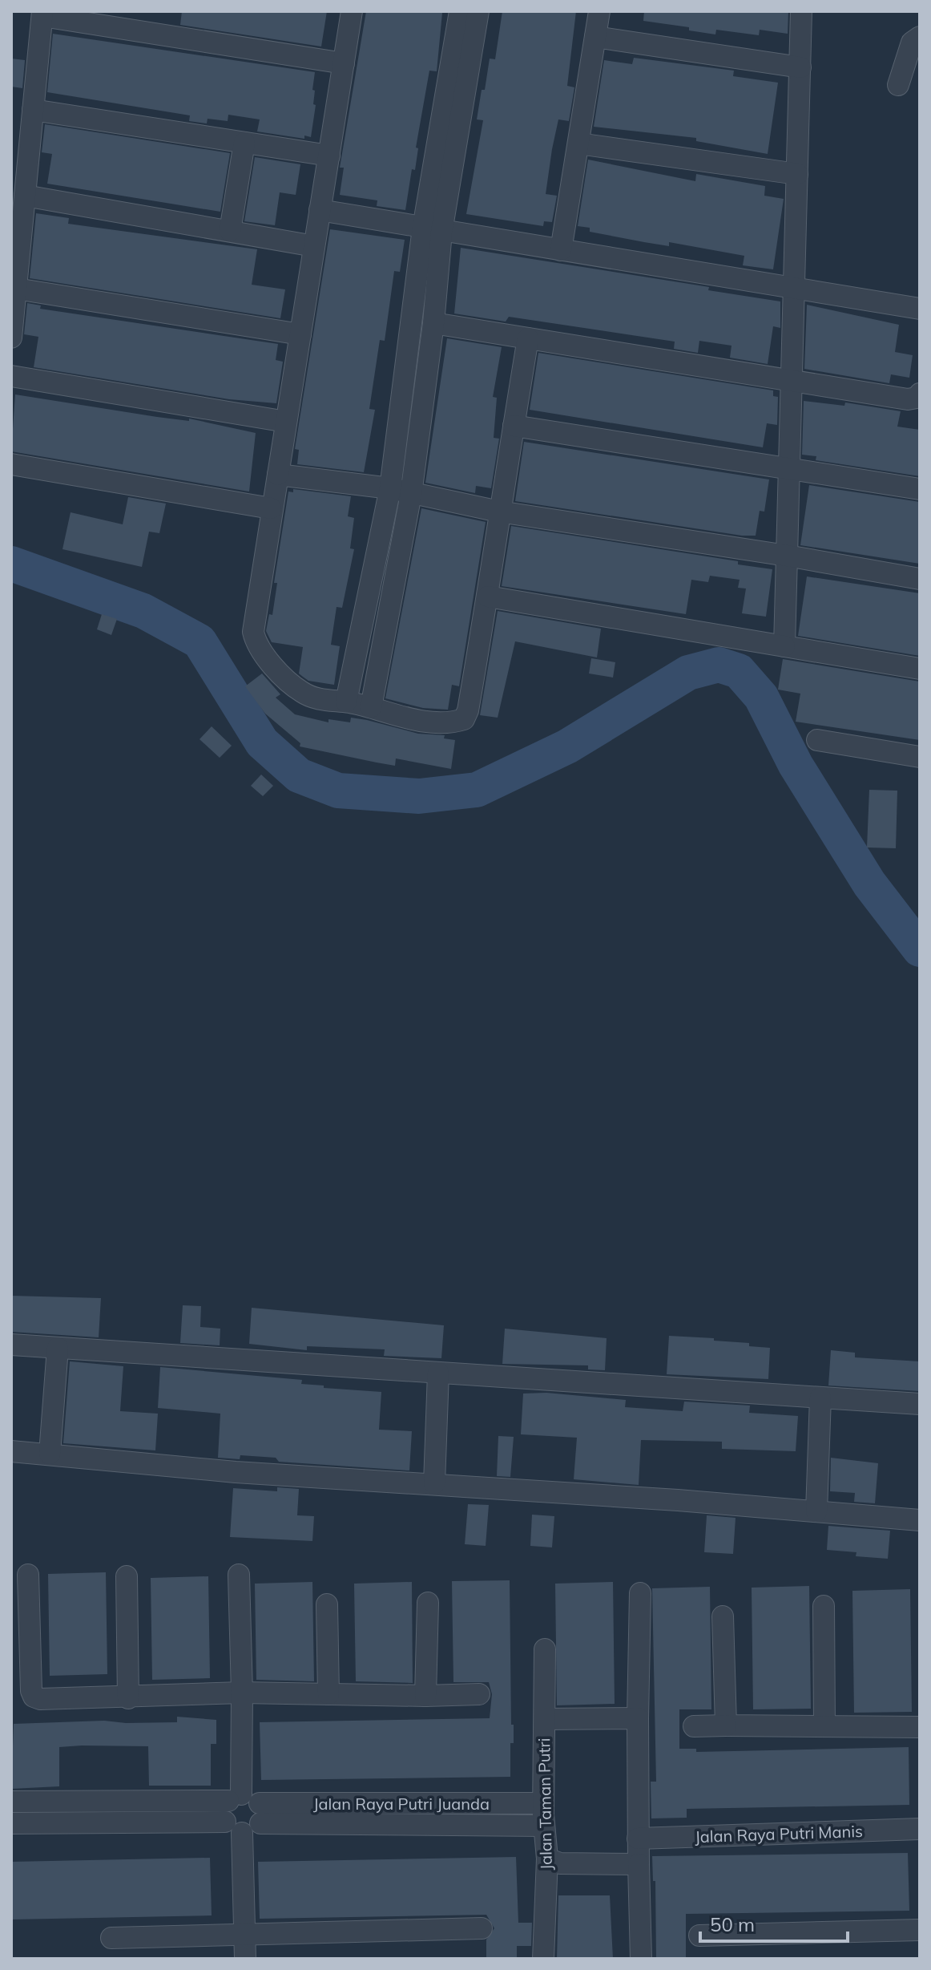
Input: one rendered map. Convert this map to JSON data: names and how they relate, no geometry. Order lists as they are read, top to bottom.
{
  "streets": {
    "street": ["Jalan Raya Putri Juanda", "Jalan Taman Putri", "Jalan Raya Putri Manis"]
  },
  "crossings": [
    ["Jalan Raya Putri Juanda", "Jalan Taman Putri"]
  ],
  "scale_bar": "50 m"
}
